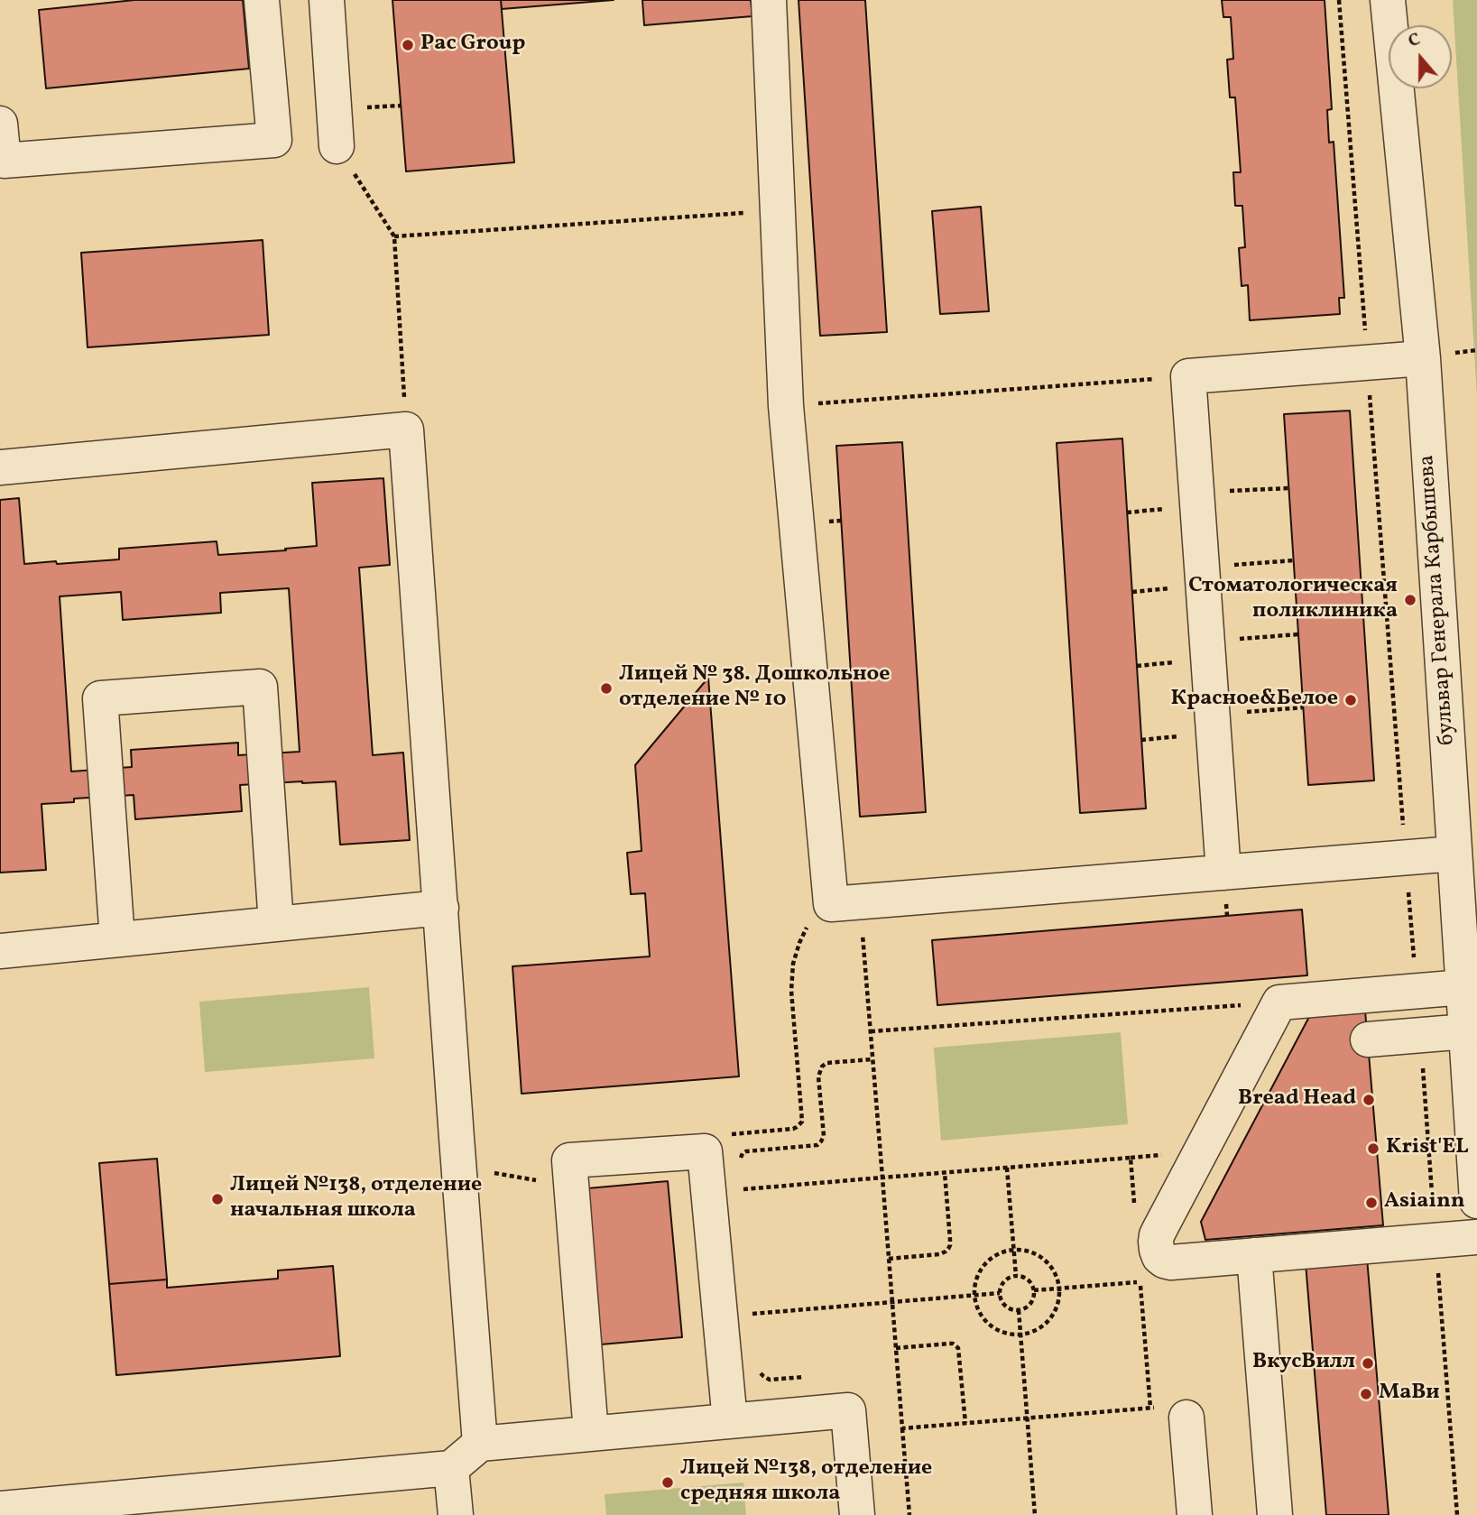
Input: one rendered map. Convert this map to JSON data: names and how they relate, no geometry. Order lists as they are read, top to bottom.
{
  "streets": {
    "street": ["бульвар Генерала Карбышева"]
  },
  "places": [
    "Pac Group",
    "Стоматологическая поликлиника",
    "Лицей № 38. Дошкольное отделение № 10",
    "Красное&Белое",
    "Bread Head",
    "Krist'EL",
    "Лицей №138, отделение начальная школа",
    "Asiainn",
    "ВкусВилл",
    "МаВи",
    "Лицей №138, отделение средняя школа"
  ],
  "north": "top"
}
